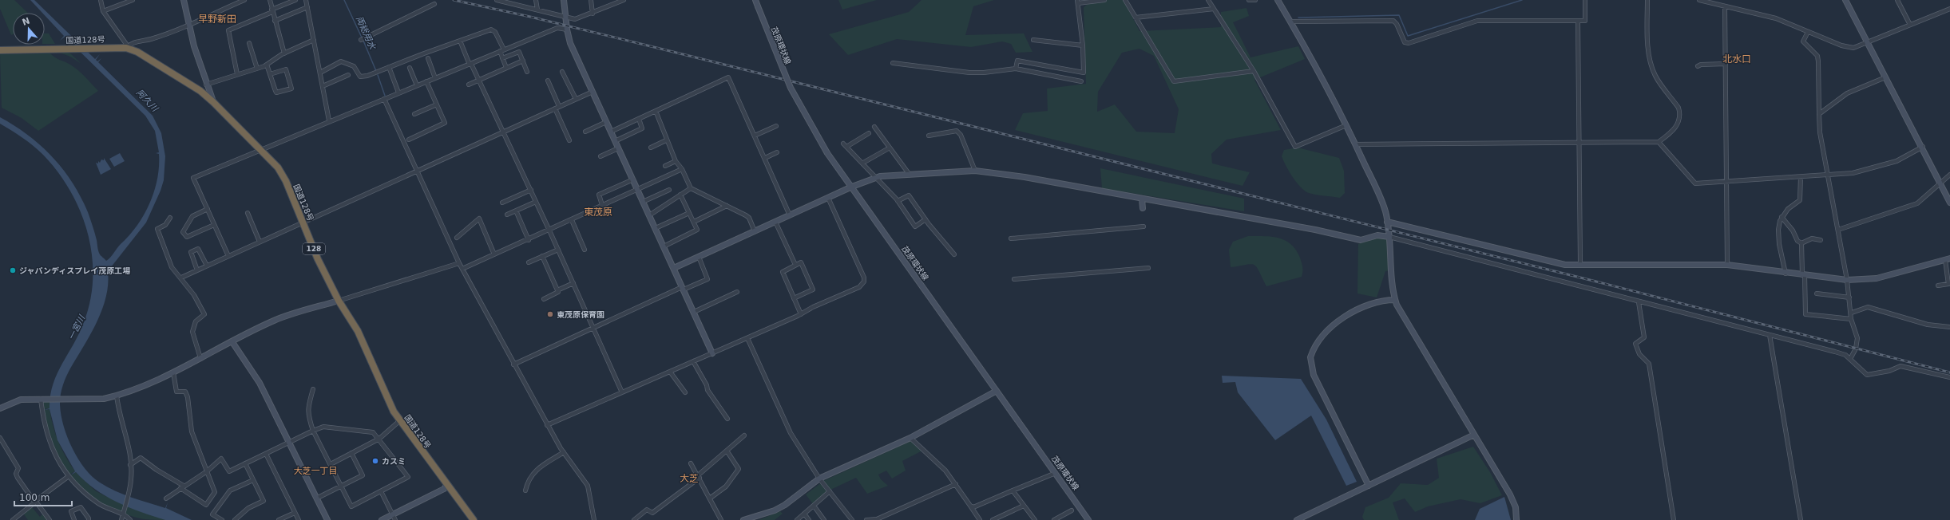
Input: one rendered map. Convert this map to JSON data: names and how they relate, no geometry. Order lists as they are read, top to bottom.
{
  "streets": {
    "highway": ["国道128号", "128"],
    "street": ["茂原環状線"]
  },
  "districts": [
    "早野新田",
    "北水口",
    "東茂原",
    "大芝一丁目",
    "大芝"
  ],
  "water": ["両総用水", "阿久川", "一宮川"],
  "places": ["ジャパンディスプレイ茂原工場", "東茂原保育園", "カスミ"],
  "scale_bar": "100 m",
  "north": "top"
}
